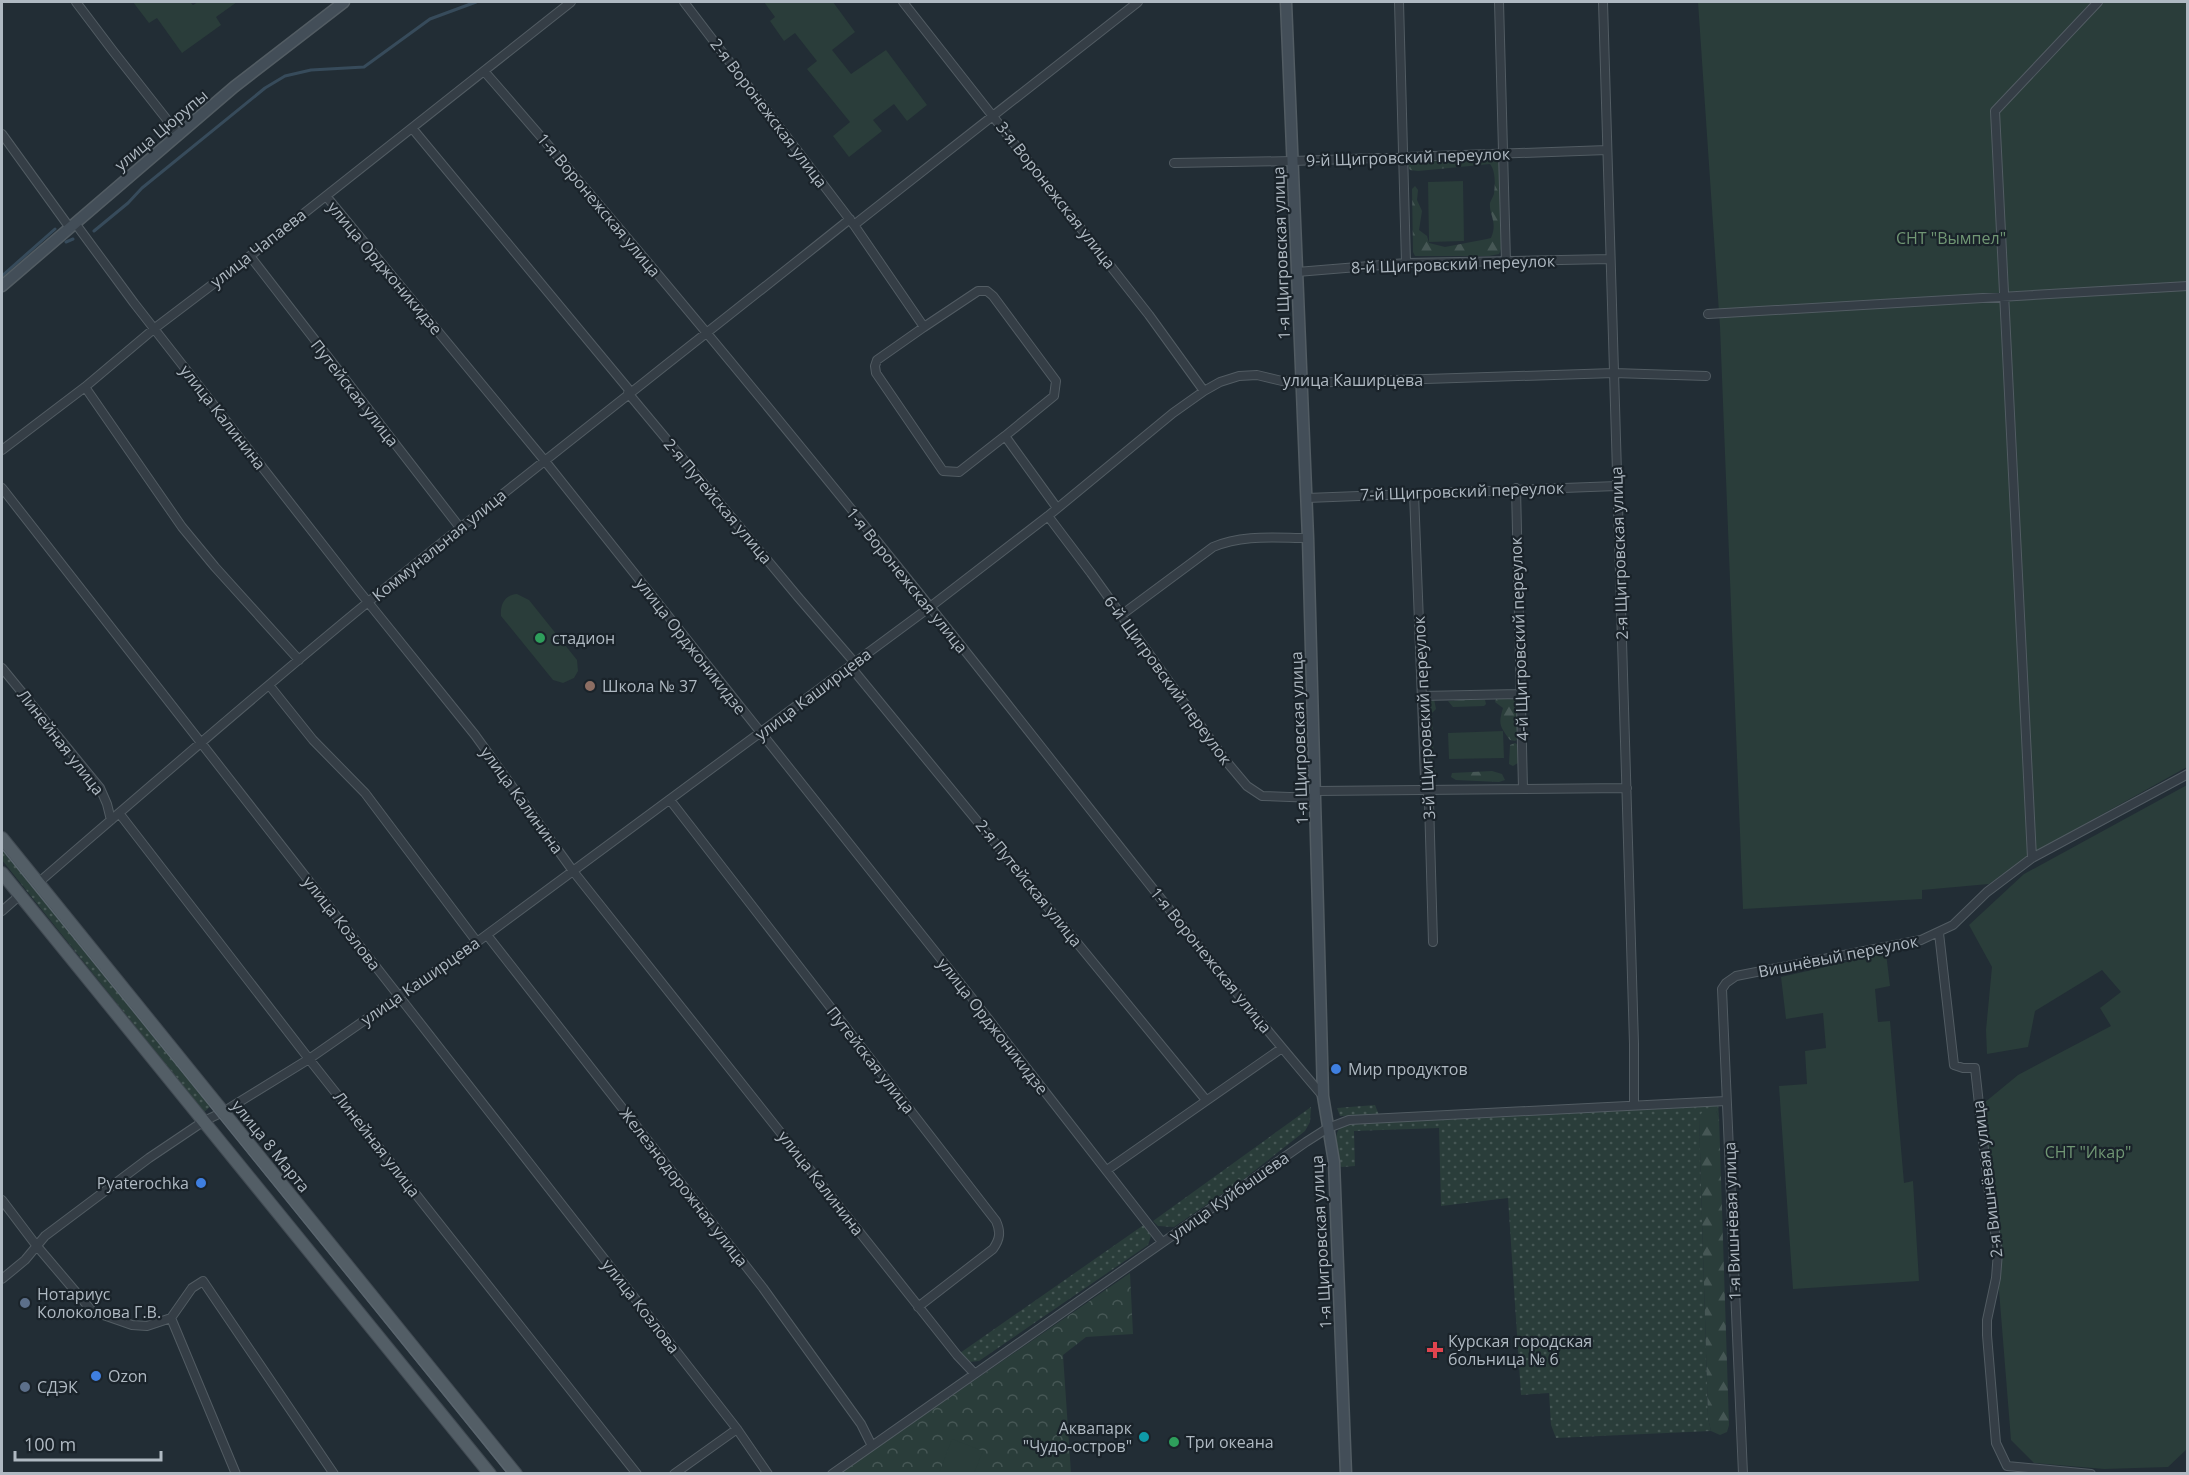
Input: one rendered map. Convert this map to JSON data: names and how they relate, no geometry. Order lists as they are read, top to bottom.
{
  "streets": {
    "main road": ["улица 8 Марта"],
    "street": [
      "2-я Воронежская улица",
      "улица Цюрупы",
      "9-й Щигровский переулок",
      "3-я Воронежская улица",
      "1-я Воронежская улица",
      "улица Чапаева",
      "1-я Щигровская улица",
      "8-й Щигровский переулок",
      "улица Орджоникидзе",
      "улица Каширцева",
      "Путейская улица",
      "улица Калинина",
      "7-й Щигровский переулок",
      "2-я Путейская улица",
      "Коммунальная улица",
      "2-я Щигровская улица",
      "4-й Щигровский переулок",
      "6-й Щигровский переулок",
      "3-й Щигровский переулок",
      "Линейная улица",
      "улица Козлова",
      "Вишнёвый переулок",
      "2-я Вишнёвая улица",
      "Железнодорожная улица",
      "улица Куйбышева",
      "1-я Вишнёвая улица"
    ]
  },
  "crossings": [
    ["2-я Воронежская улица", "Коммунальная улица"],
    ["улица Цюрупы", "улица Калинина"],
    ["9-й Щигровский переулок", "1-я Щигровская улица"],
    ["9-й Щигровский переулок", "2-я Щигровская улица"],
    ["3-я Воронежская улица", "улица Каширцева"],
    ["3-я Воронежская улица", "Коммунальная улица"],
    ["1-я Воронежская улица", "улица Чапаева"],
    ["1-я Воронежская улица", "1-я Щигровская улица"],
    ["1-я Воронежская улица", "улица Каширцева"],
    ["1-я Воронежская улица", "Коммунальная улица"],
    ["улица Чапаева", "улица Орджоникидзе"],
    ["улица Чапаева", "Путейская улица"],
    ["улица Чапаева", "улица Калинина"],
    ["улица Чапаева", "2-я Путейская улица"],
    ["1-я Щигровская улица", "8-й Щигровский переулок"],
    ["1-я Щигровская улица", "улица Каширцева"],
    ["1-я Щигровская улица", "7-й Щигровский переулок"],
    ["1-я Щигровская улица", "6-й Щигровский переулок"],
    ["1-я Щигровская улица", "улица Куйбышева"],
    ["8-й Щигровский переулок", "2-я Щигровская улица"],
    ["улица Орджоникидзе", "улица Каширцева"],
    ["улица Орджоникидзе", "Коммунальная улица"],
    ["улица Орджоникидзе", "улица Куйбышева"],
    ["улица Каширцева", "Путейская улица"],
    ["улица Каширцева", "улица Калинина"],
    ["улица Каширцева", "2-я Путейская улица"],
    ["улица Каширцева", "2-я Щигровская улица"],
    ["улица Каширцева", "6-й Щигровский переулок"],
    ["улица Каширцева", "Линейная улица"],
    ["улица Каширцева", "улица Козлова"],
    ["улица Каширцева", "улица 8 Марта"],
    ["улица Каширцева", "Железнодорожная улица"],
    ["Путейская улица", "улица Калинина"],
    ["Путейская улица", "Коммунальная улица"],
    ["улица Калинина", "Коммунальная улица"],
    ["улица Калинина", "улица Куйбышева"],
    ["7-й Щигровский переулок", "2-я Щигровская улица"],
    ["7-й Щигровский переулок", "4-й Щигровский переулок"],
    ["7-й Щигровский переулок", "3-й Щигровский переулок"],
    ["2-я Путейская улица", "Коммунальная улица"],
    ["Коммунальная улица", "Линейная улица"],
    ["Коммунальная улица", "улица Козлова"],
    ["Коммунальная улица", "улица 8 Марта"],
    ["2-я Щигровская улица", "6-й Щигровский переулок"],
    ["2-я Щигровская улица", "улица Куйбышева"],
    ["4-й Щигровский переулок", "6-й Щигровский переулок"],
    ["6-й Щигровский переулок", "3-й Щигровский переулок"],
    ["Вишнёвый переулок", "2-я Вишнёвая улица"],
    ["Вишнёвый переулок", "1-я Вишнёвая улица"],
    ["Железнодорожная улица", "улица Куйбышева"],
    ["улица Куйбышева", "1-я Вишнёвая улица"]
  ],
  "parks": ["СНТ \"Вымпел\"", "СНТ \"Икар\""],
  "places": {
    "other": [
      "стадион",
      "Школа № 37",
      "Мир продуктов",
      "Pyaterochka",
      "Нотариус Колоколова Г.В.",
      "Ozon",
      "СДЭК",
      "Аквапарк \"Чудо-остров\"",
      "Три океана"
    ],
    "health": ["Курская городская больница № 6"]
  },
  "scale_bar": "100 m"
}
